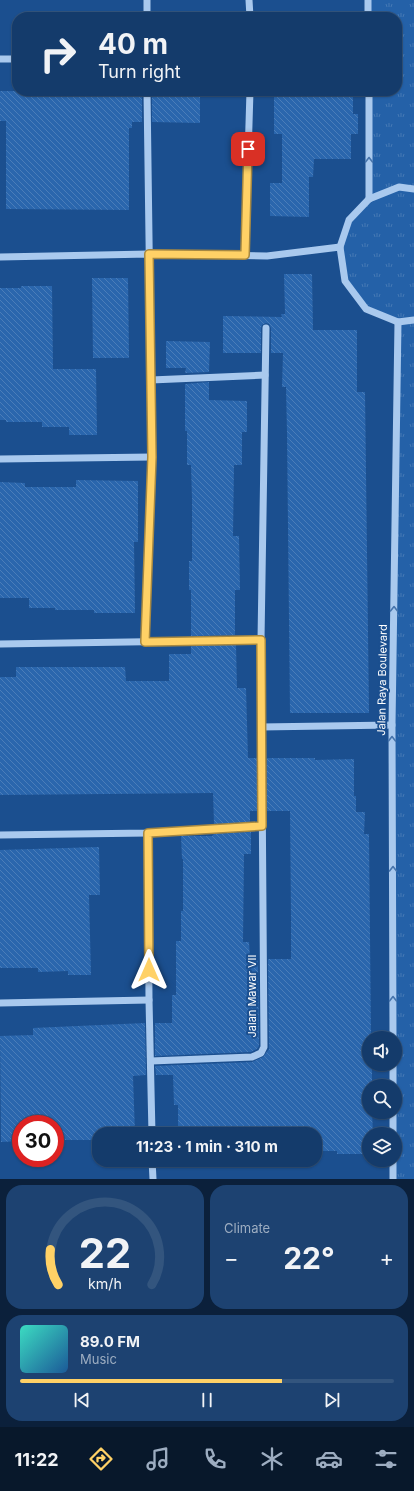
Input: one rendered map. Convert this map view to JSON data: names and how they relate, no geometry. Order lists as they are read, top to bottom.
{
  "streets": {
    "street": ["Jalan Raya Boulevard", "Jalan Mawar VII"]
  },
  "one_way": ["Jalan Raya Boulevard"],
  "page": {
    "turn": ["40 m", "Turn right"],
    "limit": "30",
    "trip": "11:23 · 1 min · 310 m",
    "tile": "Climate",
    "heat": ["−", "22°", "+"],
    "song": ["89.0 FM", "Music"],
    "tabs": "11:22",
    "gauge": ["22", "km/h"]
  }
}
